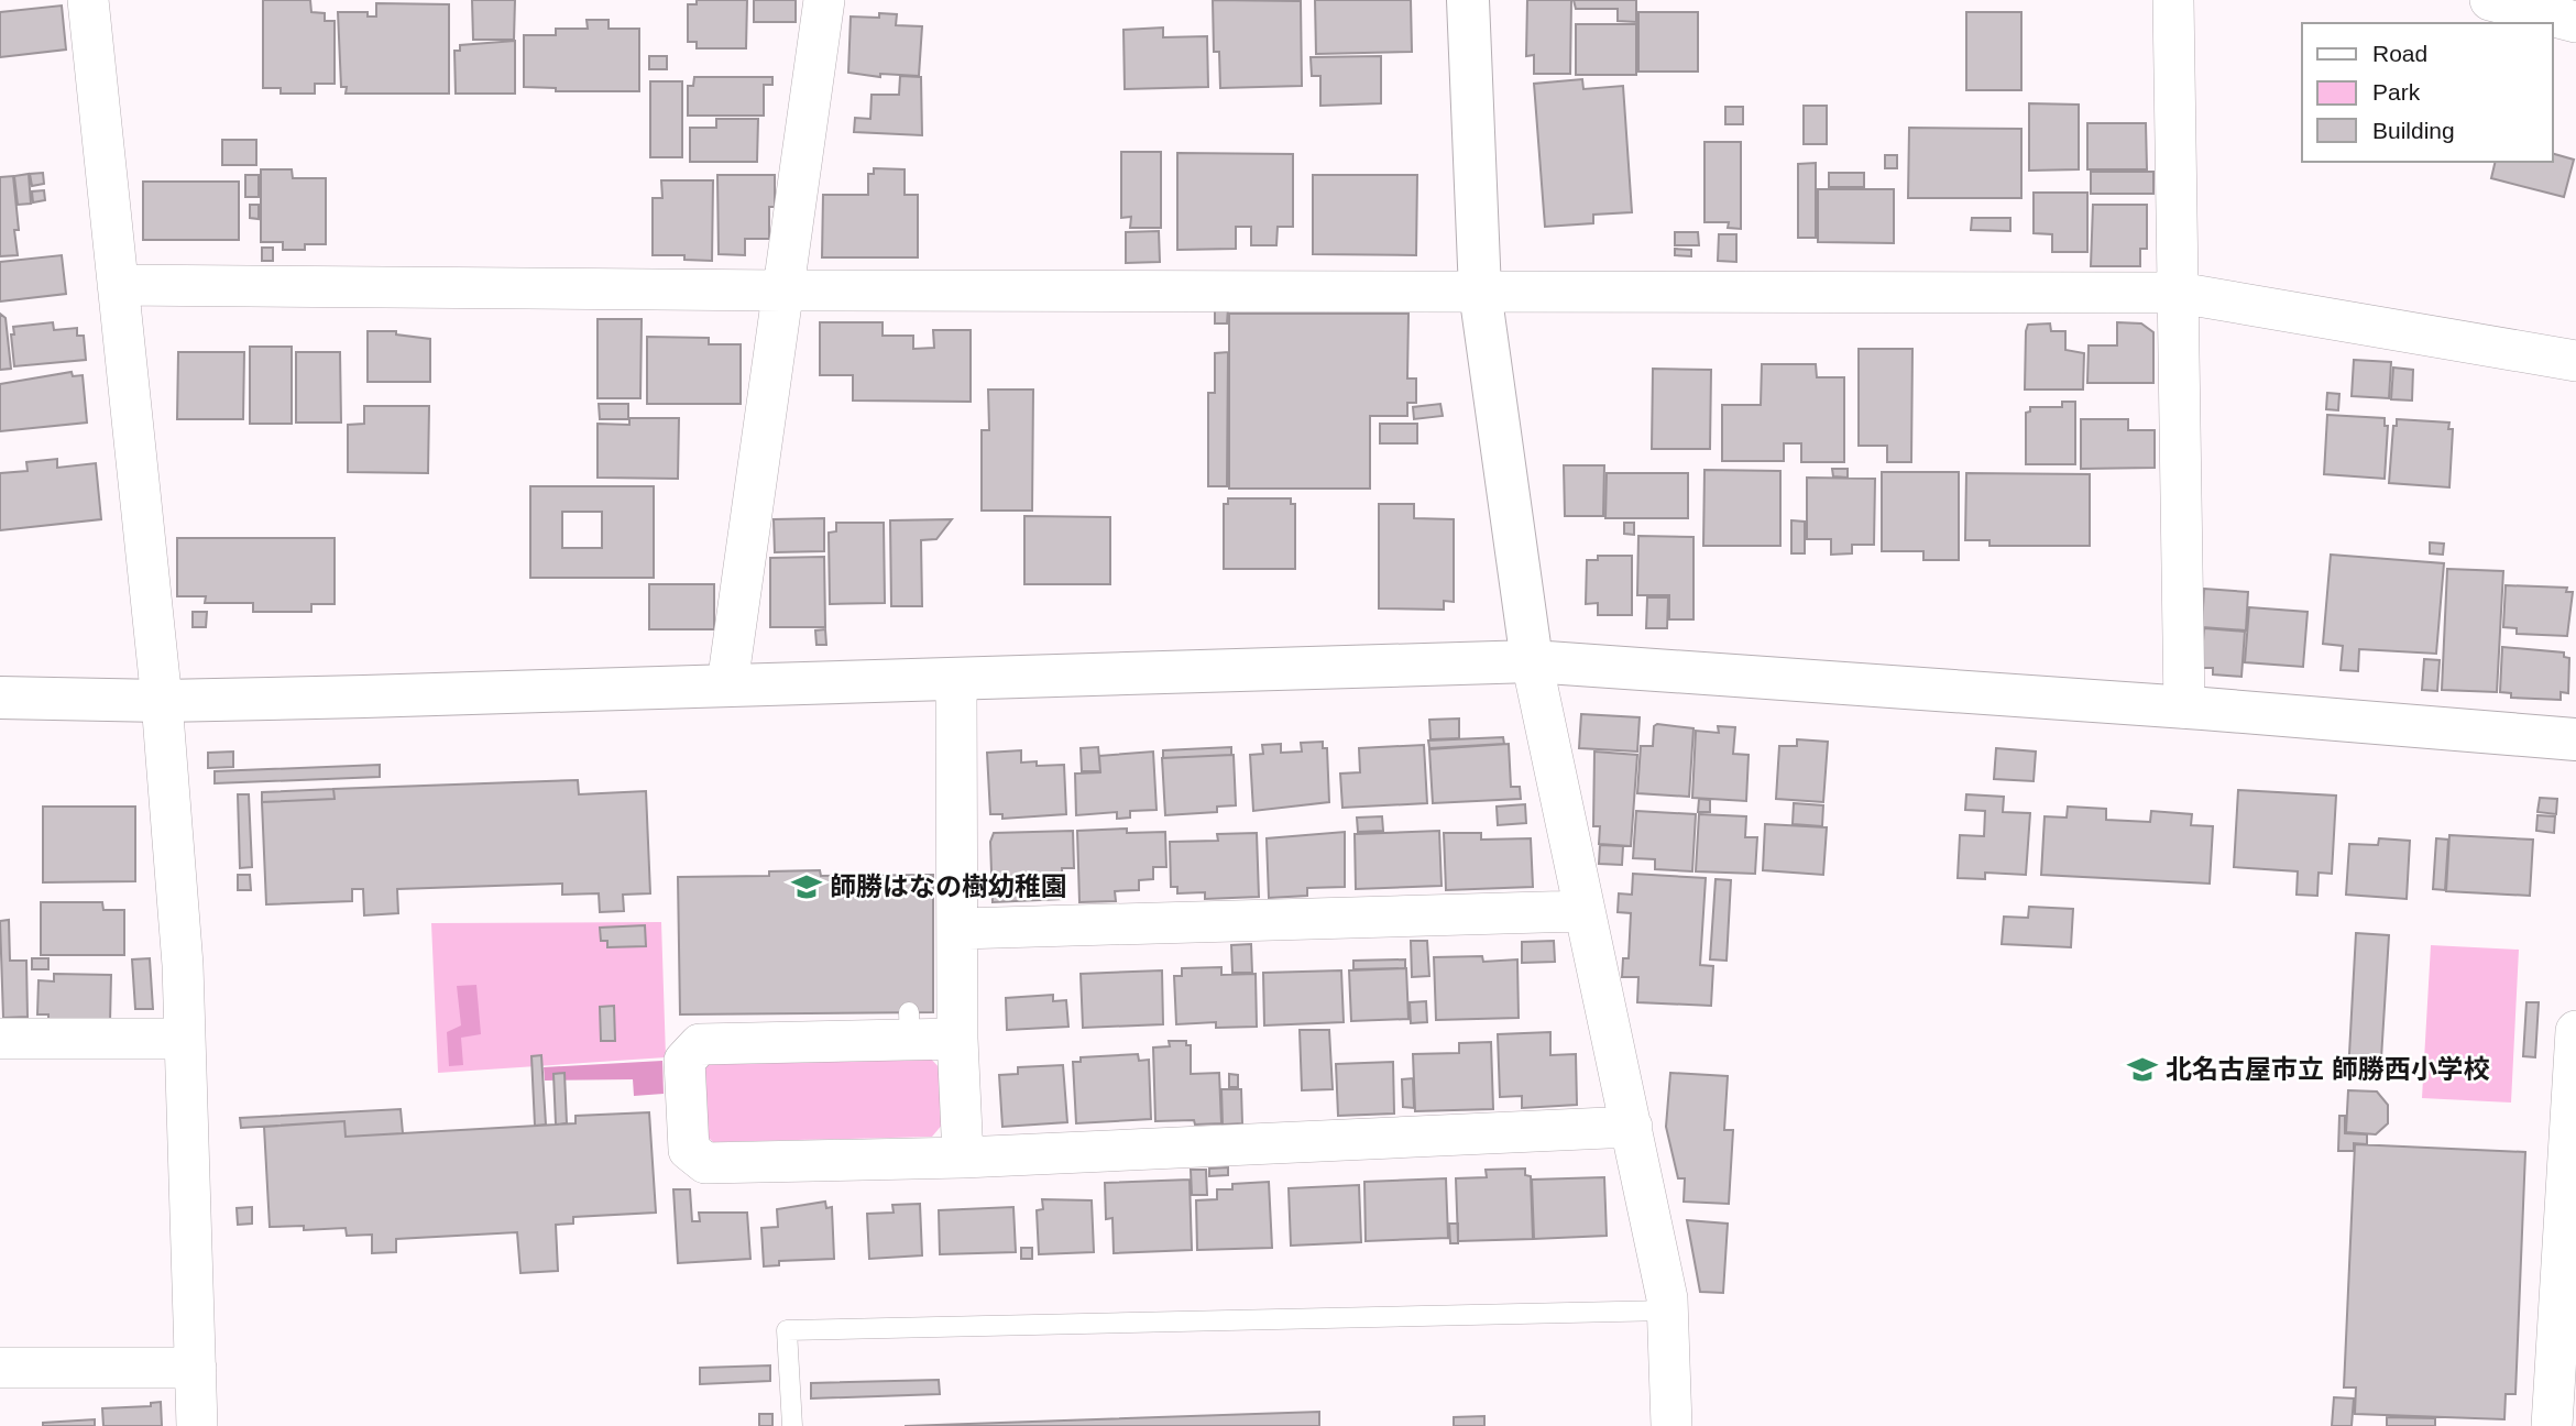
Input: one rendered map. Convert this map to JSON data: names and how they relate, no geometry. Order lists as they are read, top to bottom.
{
  "places": {
    "school or university": ["師勝はなの樹幼稚園", "北名古屋市立 師勝西小学校"]
  },
  "legend": ["Road", "Park", "Building"]
}
